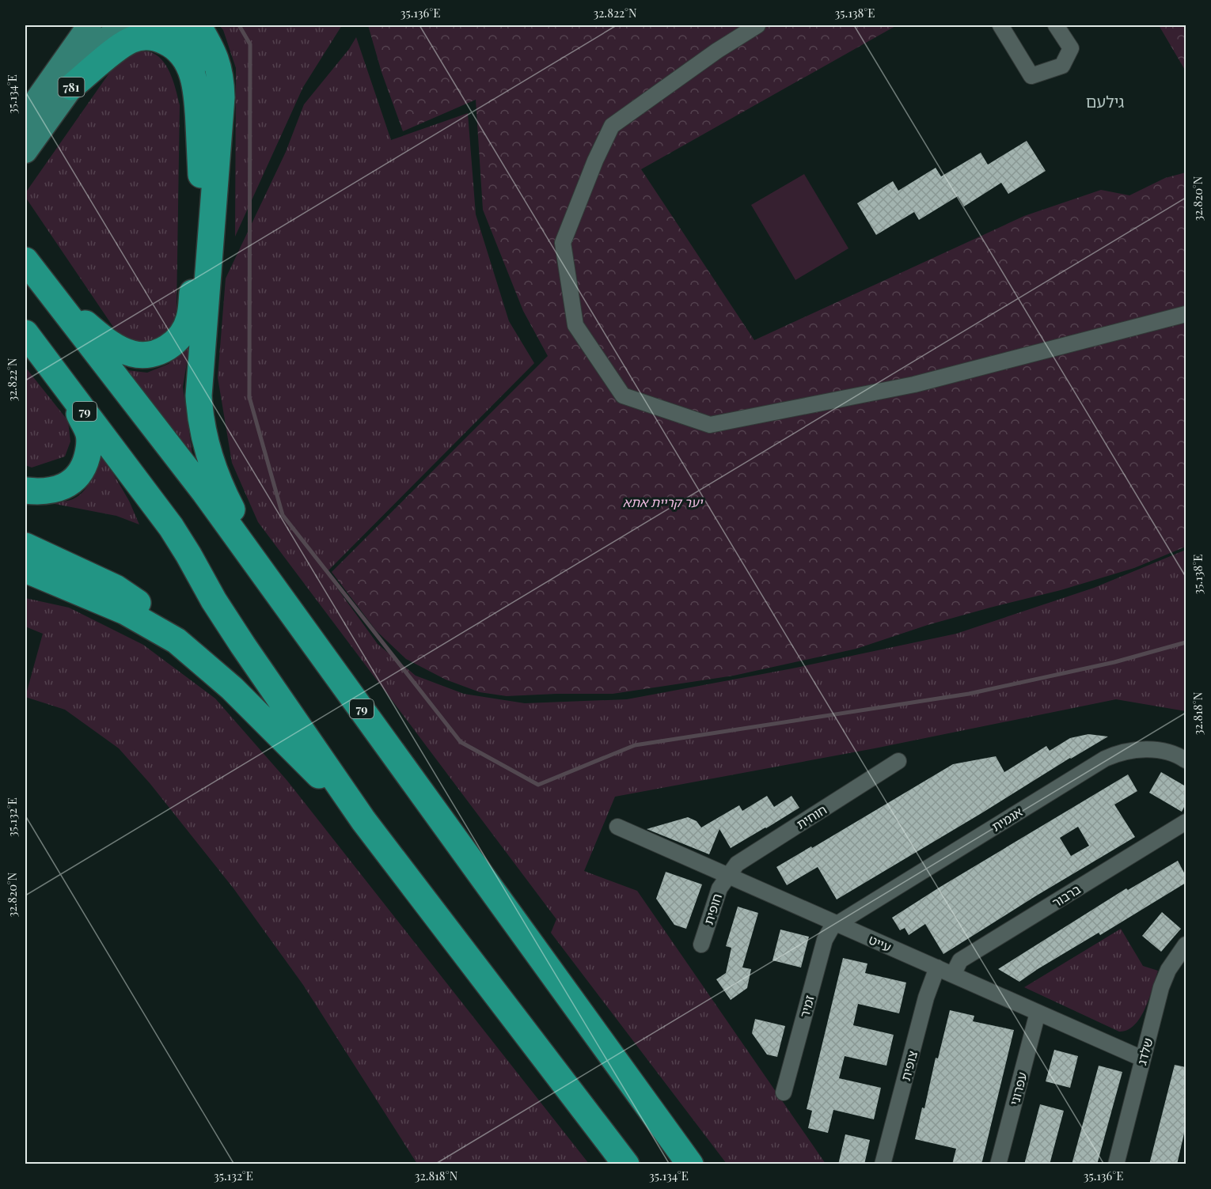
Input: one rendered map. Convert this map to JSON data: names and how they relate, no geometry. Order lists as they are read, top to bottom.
{
  "streets": {
    "highway": ["79"],
    "main road": ["781"],
    "street": [
      "חוחית",
      "אגמית",
      "ברבור",
      "חופית",
      "עייט",
      "זמיר",
      "שלדג",
      "צופית",
      "עפרוני"
    ]
  },
  "crossings": [
    ["חוחית", "חופית"],
    ["חוחית", "עייט"],
    ["אגמית", "עייט"],
    ["אגמית", "זמיר"],
    ["ברבור", "עייט"],
    ["חופית", "עייט"],
    ["עייט", "זמיר"],
    ["עייט", "שלדג"],
    ["עייט", "צופית"],
    ["עייט", "עפרוני"]
  ],
  "districts": ["גילעם"],
  "parks": ["יער קריית אתא"],
  "coordinates": [
    "35.136°E",
    "32.822°N",
    "35.138°E",
    "35.134°E",
    "32.820°N",
    "32.818°N",
    "35.132°E"
  ]
}
